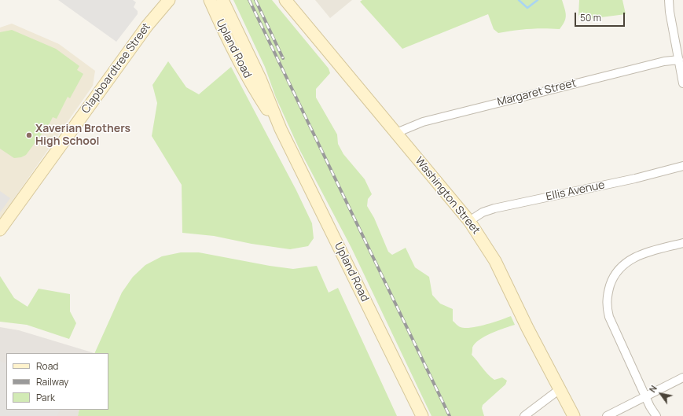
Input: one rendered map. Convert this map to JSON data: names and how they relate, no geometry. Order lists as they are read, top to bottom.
{
  "streets": {
    "main road": ["Upland Road", "Clapboardtree Street", "Washington Street"],
    "street": ["Margaret Street", "Ellis Avenue"]
  },
  "crossings": [
    ["Margaret Street", "Washington Street"],
    ["Ellis Avenue", "Washington Street"]
  ],
  "places": ["Xaverian Brothers High School"],
  "legend": ["Road", "Railway", "Park"],
  "scale_bar": "50 m",
  "north": "top left"
}
